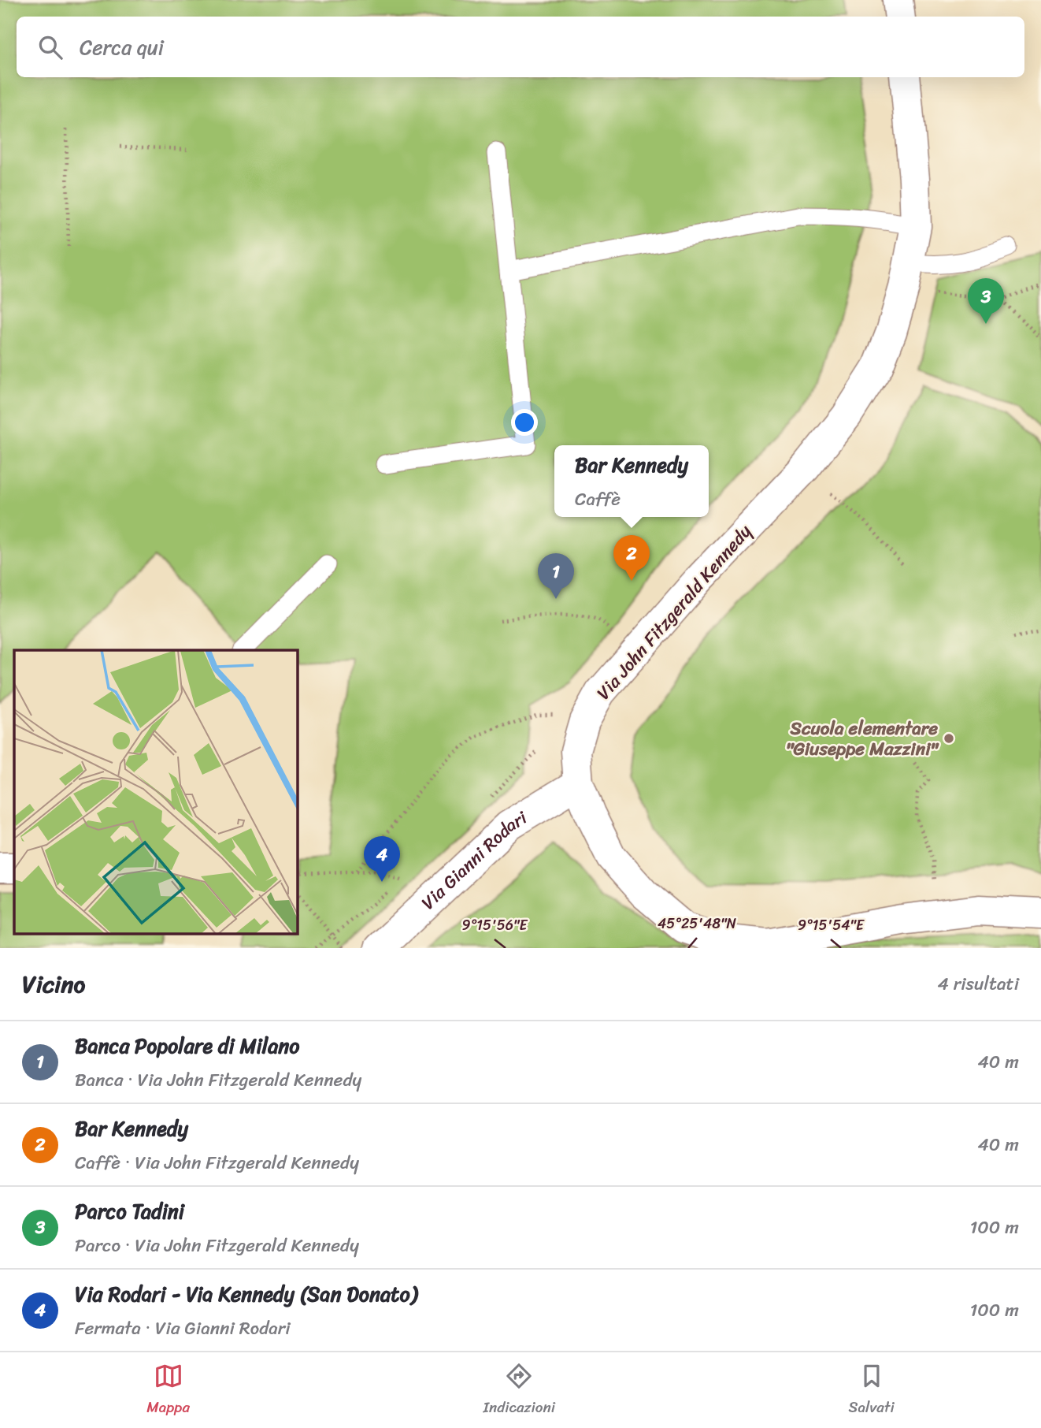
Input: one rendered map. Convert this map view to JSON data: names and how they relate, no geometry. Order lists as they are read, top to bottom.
{
  "streets": {
    "street": ["Via John Fitzgerald Kennedy", "Via Gianni Rodari"]
  },
  "crossings": [
    ["Via John Fitzgerald Kennedy", "Via Gianni Rodari"]
  ],
  "places": ["Scuola elementare \"Giuseppe Mazzini\""],
  "page": {
    "search": "Cerca qui",
    "pins": [
      "3",
      "2",
      "1",
      "4"
    ],
    "popup": ["Bar Kennedy", "Caffè"],
    "heading": ["Vicino", "4 risultati"],
    "list": [
      {
        "mark": "1",
        "name": "Banca Popolare di Milano",
        "note": "Banca · Via John Fitzgerald Kennedy",
        "value": "40 m"
      },
      {
        "mark": "2",
        "name": "Bar Kennedy",
        "note": "Caffè · Via John Fitzgerald Kennedy",
        "value": "40 m"
      },
      {
        "mark": "3",
        "name": "Parco Tadini",
        "note": "Parco · Via John Fitzgerald Kennedy",
        "value": "100 m"
      },
      {
        "mark": "4",
        "name": "Via Rodari - Via Kennedy (San Donato)",
        "note": "Fermata · Via Gianni Rodari",
        "value": "100 m"
      }
    ],
    "nav": ["Mappa", "Indicazioni", "Salvati"]
  },
  "coordinates": ["45°25'48\"N", "9°15'56\"E", "9°15'54\"E"]
}
